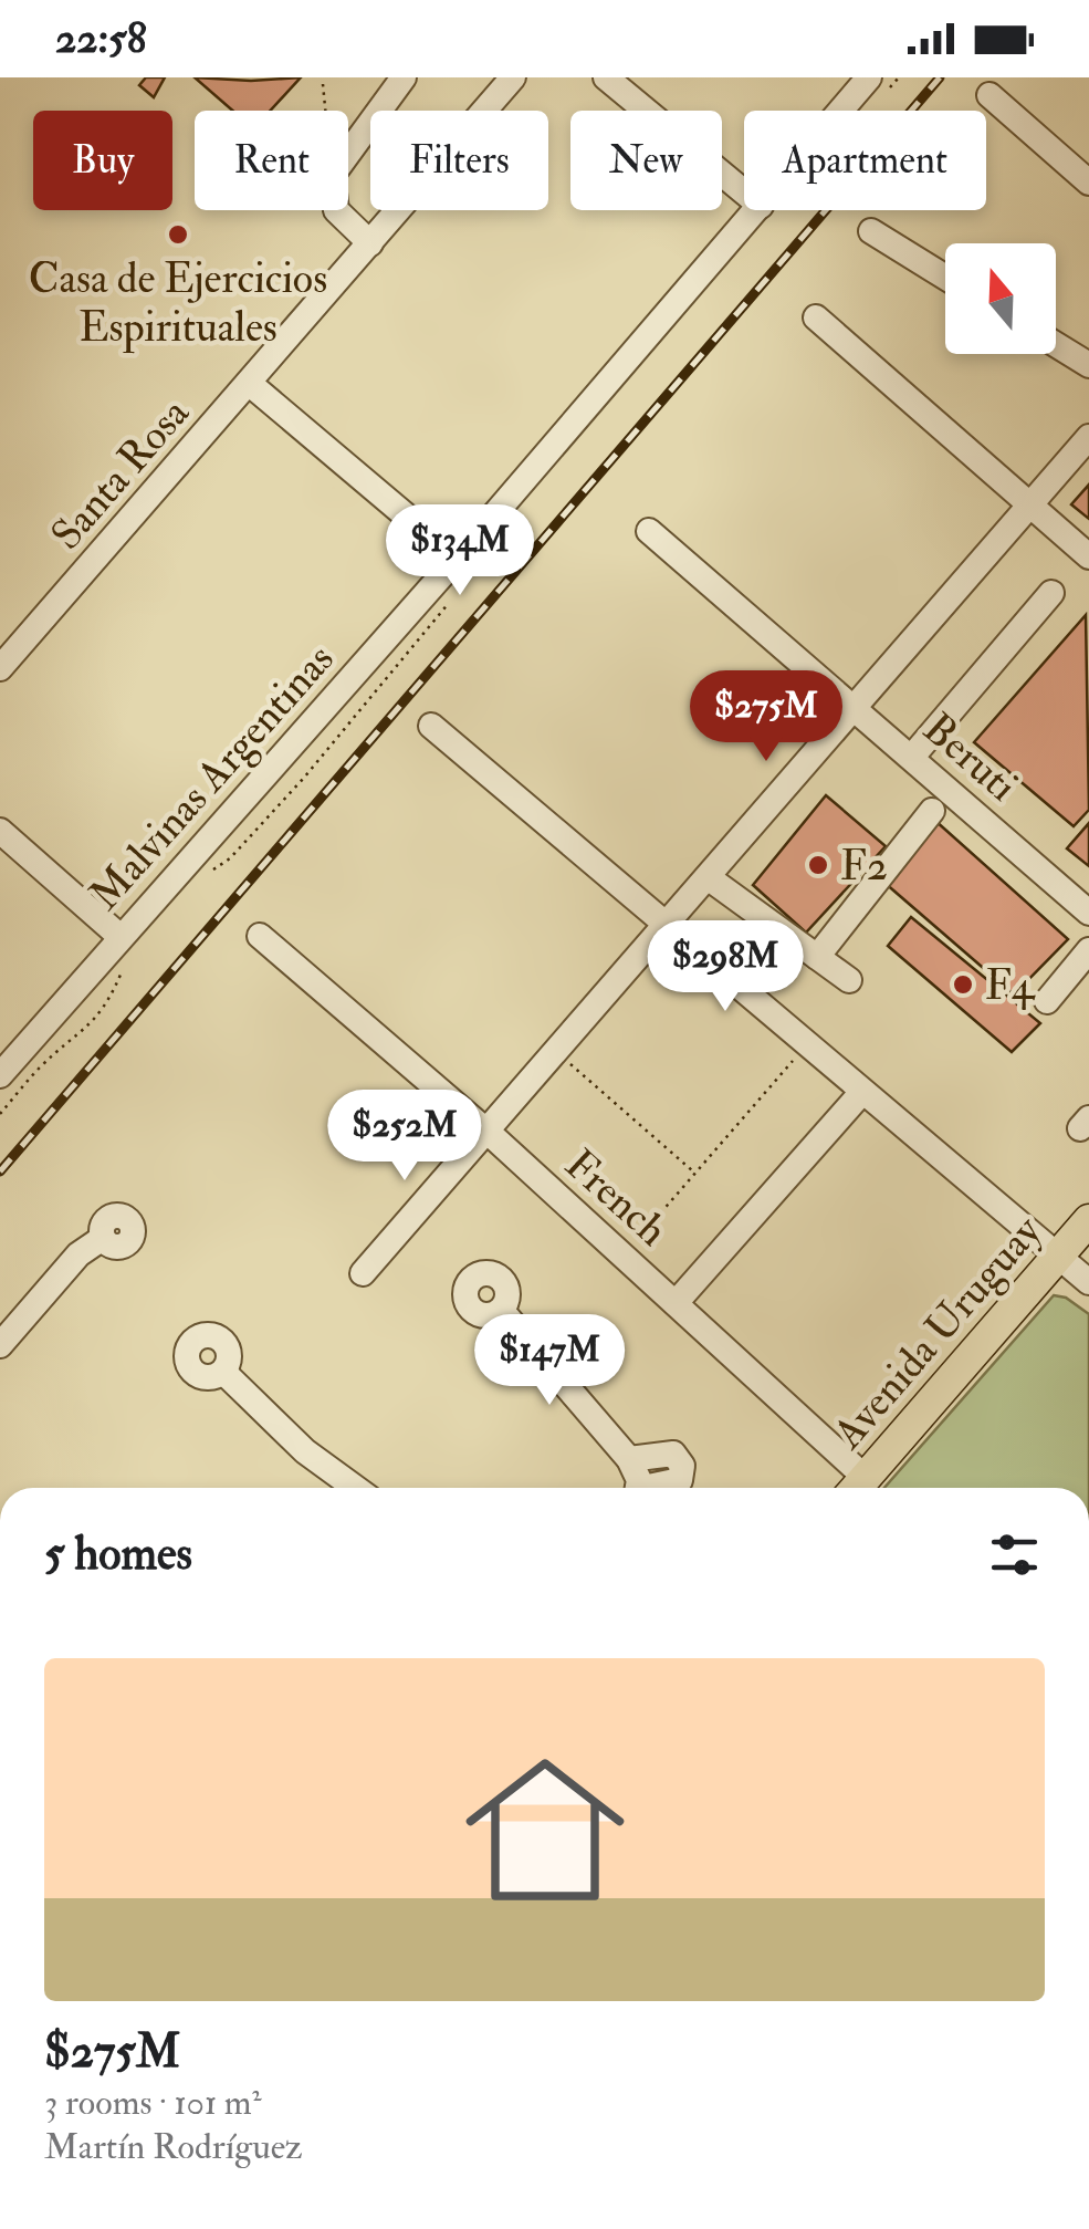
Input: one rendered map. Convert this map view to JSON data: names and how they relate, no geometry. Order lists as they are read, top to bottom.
{
  "streets": {
    "main road": ["Avenida Uruguay"],
    "street": [
      "Santa Rosa",
      "Beruti",
      "Malvinas Argentinas",
      "French"
    ]
  },
  "crossings": [
    ["French", "Avenida Uruguay"]
  ],
  "places": ["Casa de Ejercicios Espirituales", "F2", "F4"],
  "north": "top",
  "page": {
    "status": "22:58",
    "chip": [
      "Buy",
      "Rent",
      "Filters",
      "New",
      "Apartment"
    ],
    "price": [
      "$134M",
      "$275M",
      "$298M",
      "$252M",
      "$147M"
    ],
    "heading": "5 homes",
    "list": [
      {
        "name": "$275M",
        "note": "3 rooms · 101 m² · Martín Rodríguez"
      }
    ]
  }
}
